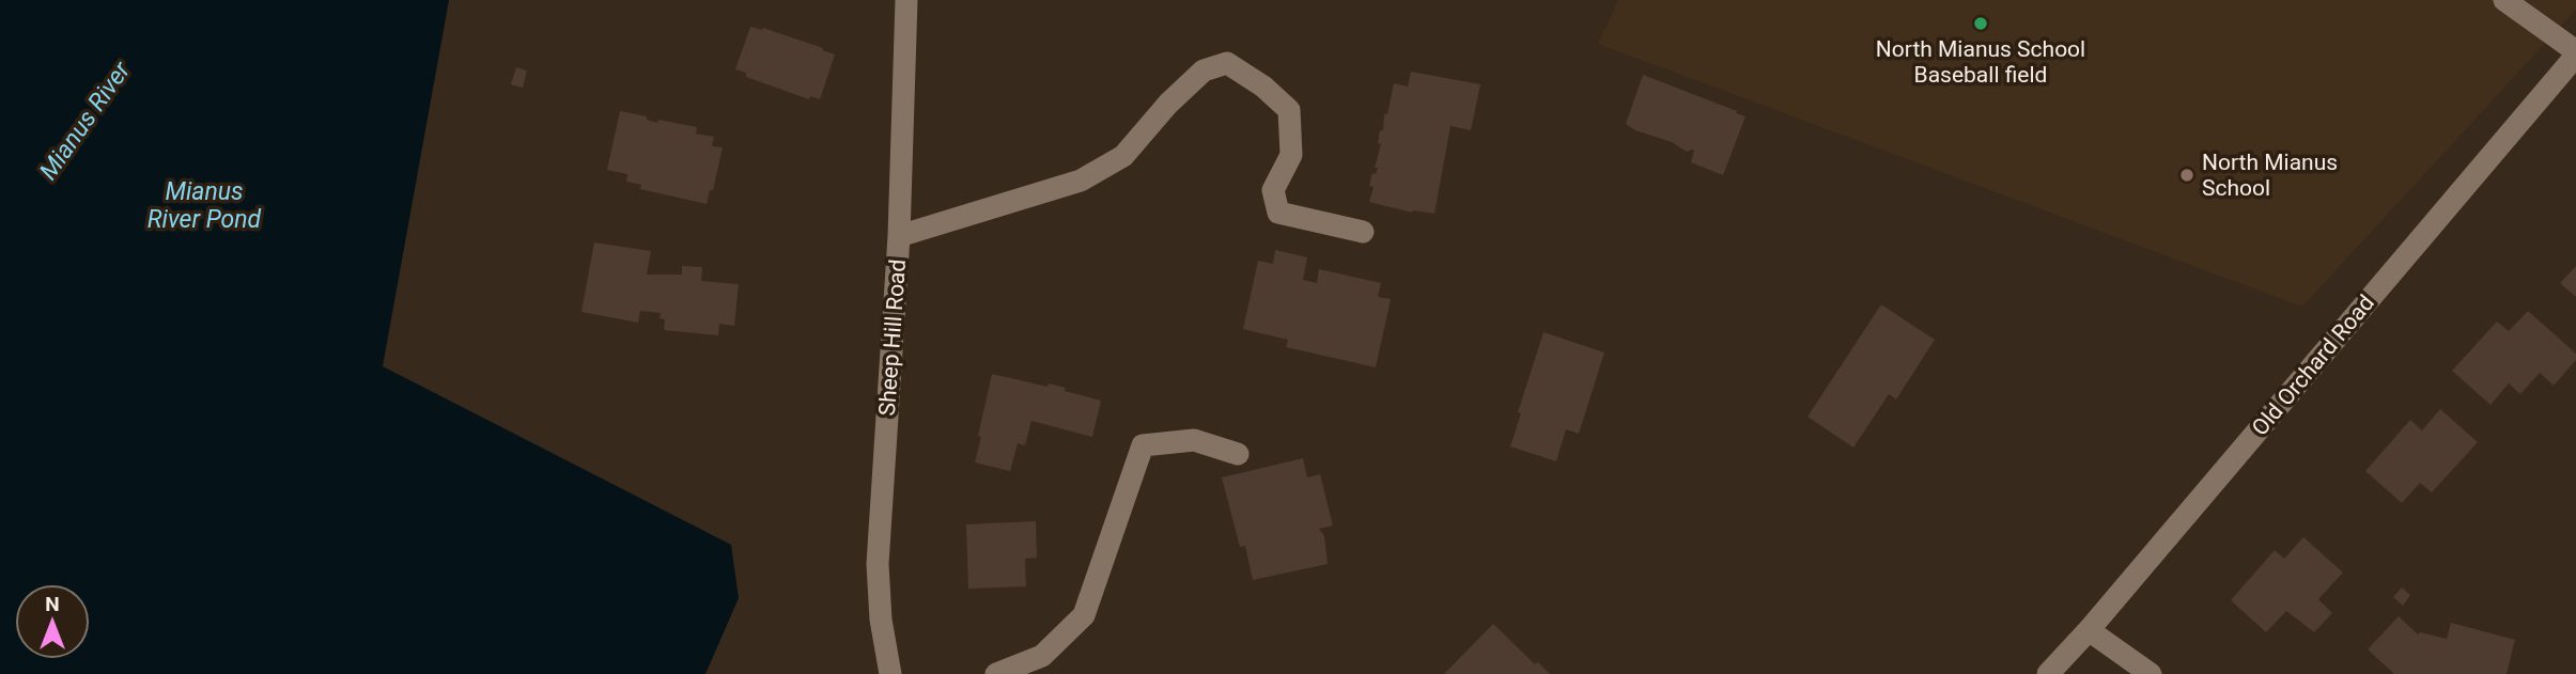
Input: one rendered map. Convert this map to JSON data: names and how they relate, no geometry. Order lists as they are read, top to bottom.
{
  "streets": {
    "street": ["Sheep Hill Road", "Old Orchard Road"]
  },
  "water": ["Mianus River", "Mianus River Pond"],
  "places": ["North Mianus School Baseball field", "North Mianus School"],
  "north": "top"
}
